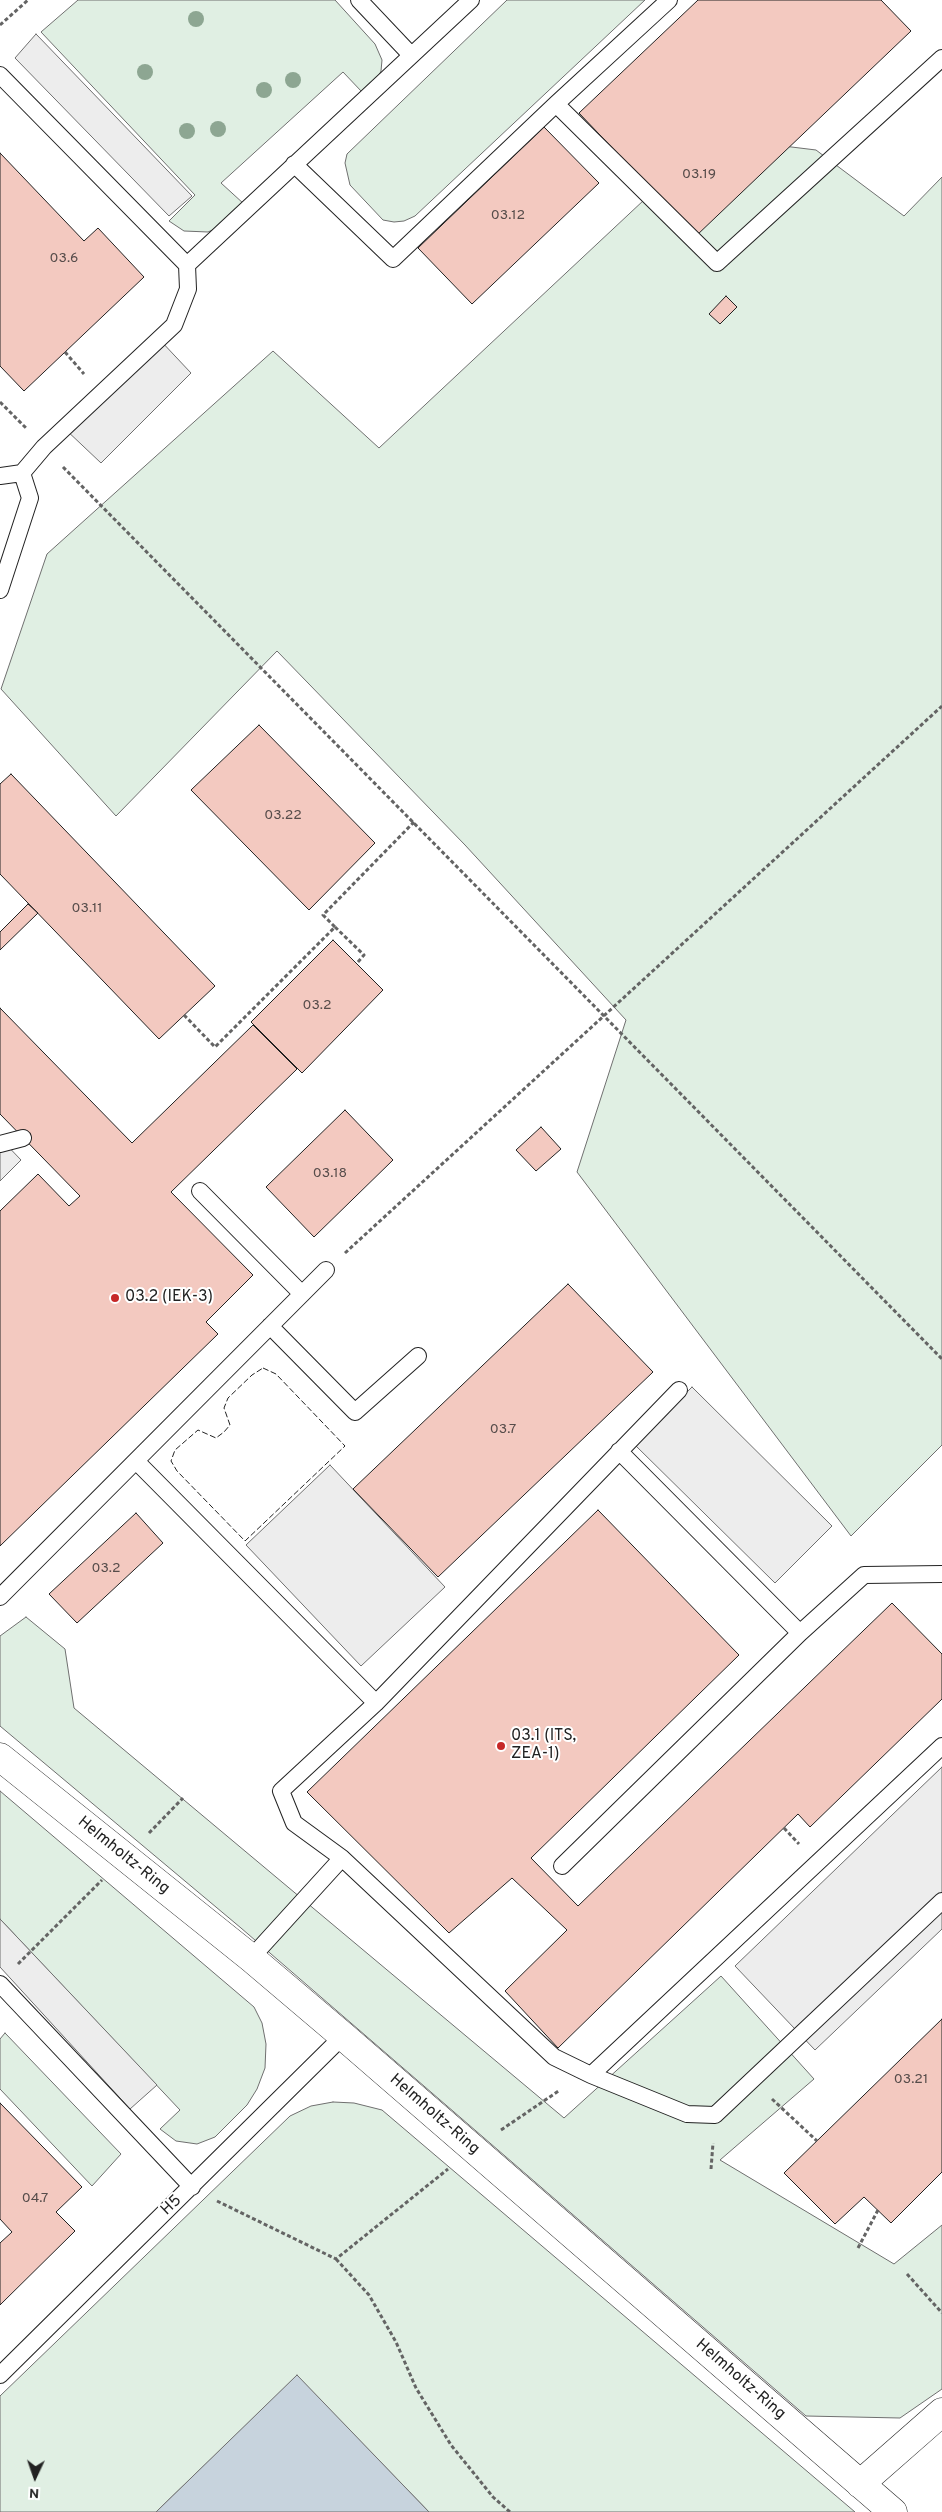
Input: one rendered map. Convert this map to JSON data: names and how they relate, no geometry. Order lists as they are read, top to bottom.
{
  "streets": {
    "street": ["Helmholtz-Ring"],
    "lane": ["H5"]
  },
  "crossings": [
    ["Helmholtz-Ring", "H5"]
  ],
  "places": ["03.2 (IEK-3)", "03.1 (ITS, ZEA-1)"],
  "house_numbers": [
    "03.19",
    "03.12",
    "03.6",
    "03.22",
    "03.11",
    "03.2",
    "03.18",
    "03.7",
    "03.2",
    "03.21",
    "04.7"
  ],
  "north": "bottom"
}
